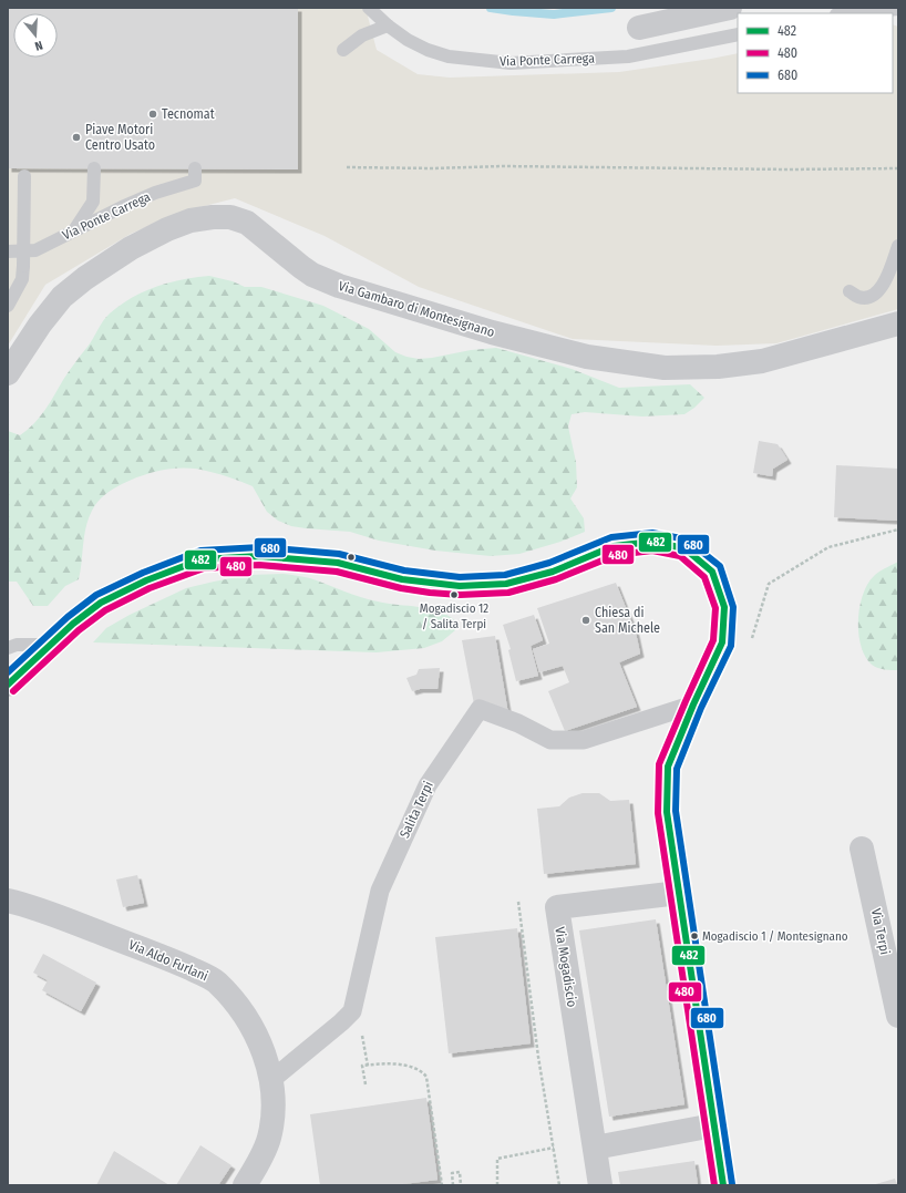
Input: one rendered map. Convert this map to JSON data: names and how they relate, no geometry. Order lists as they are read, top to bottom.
{
  "streets": {
    "street": [
      "Via Gambaro di Montesignano",
      "Salita Terpi",
      "Via Terpi",
      "Via Aldo Furlani",
      "Via Mogadiscio"
    ],
    "lane": ["Via Ponte Carrega"]
  },
  "crossings": [
    ["Salita Terpi", "Via Aldo Furlani"]
  ],
  "places": [
    "Tecnomat",
    "Piave Motori Centro Usato",
    "Mogadiscio 12 / Salita Terpi",
    "Chiesa di San Michele",
    "Mogadiscio 1 / Montesignano"
  ],
  "lines": ["transit line 680", "transit line 482", "transit line 480"],
  "legend": ["482", "480", "680"],
  "north": "bottom"
}
